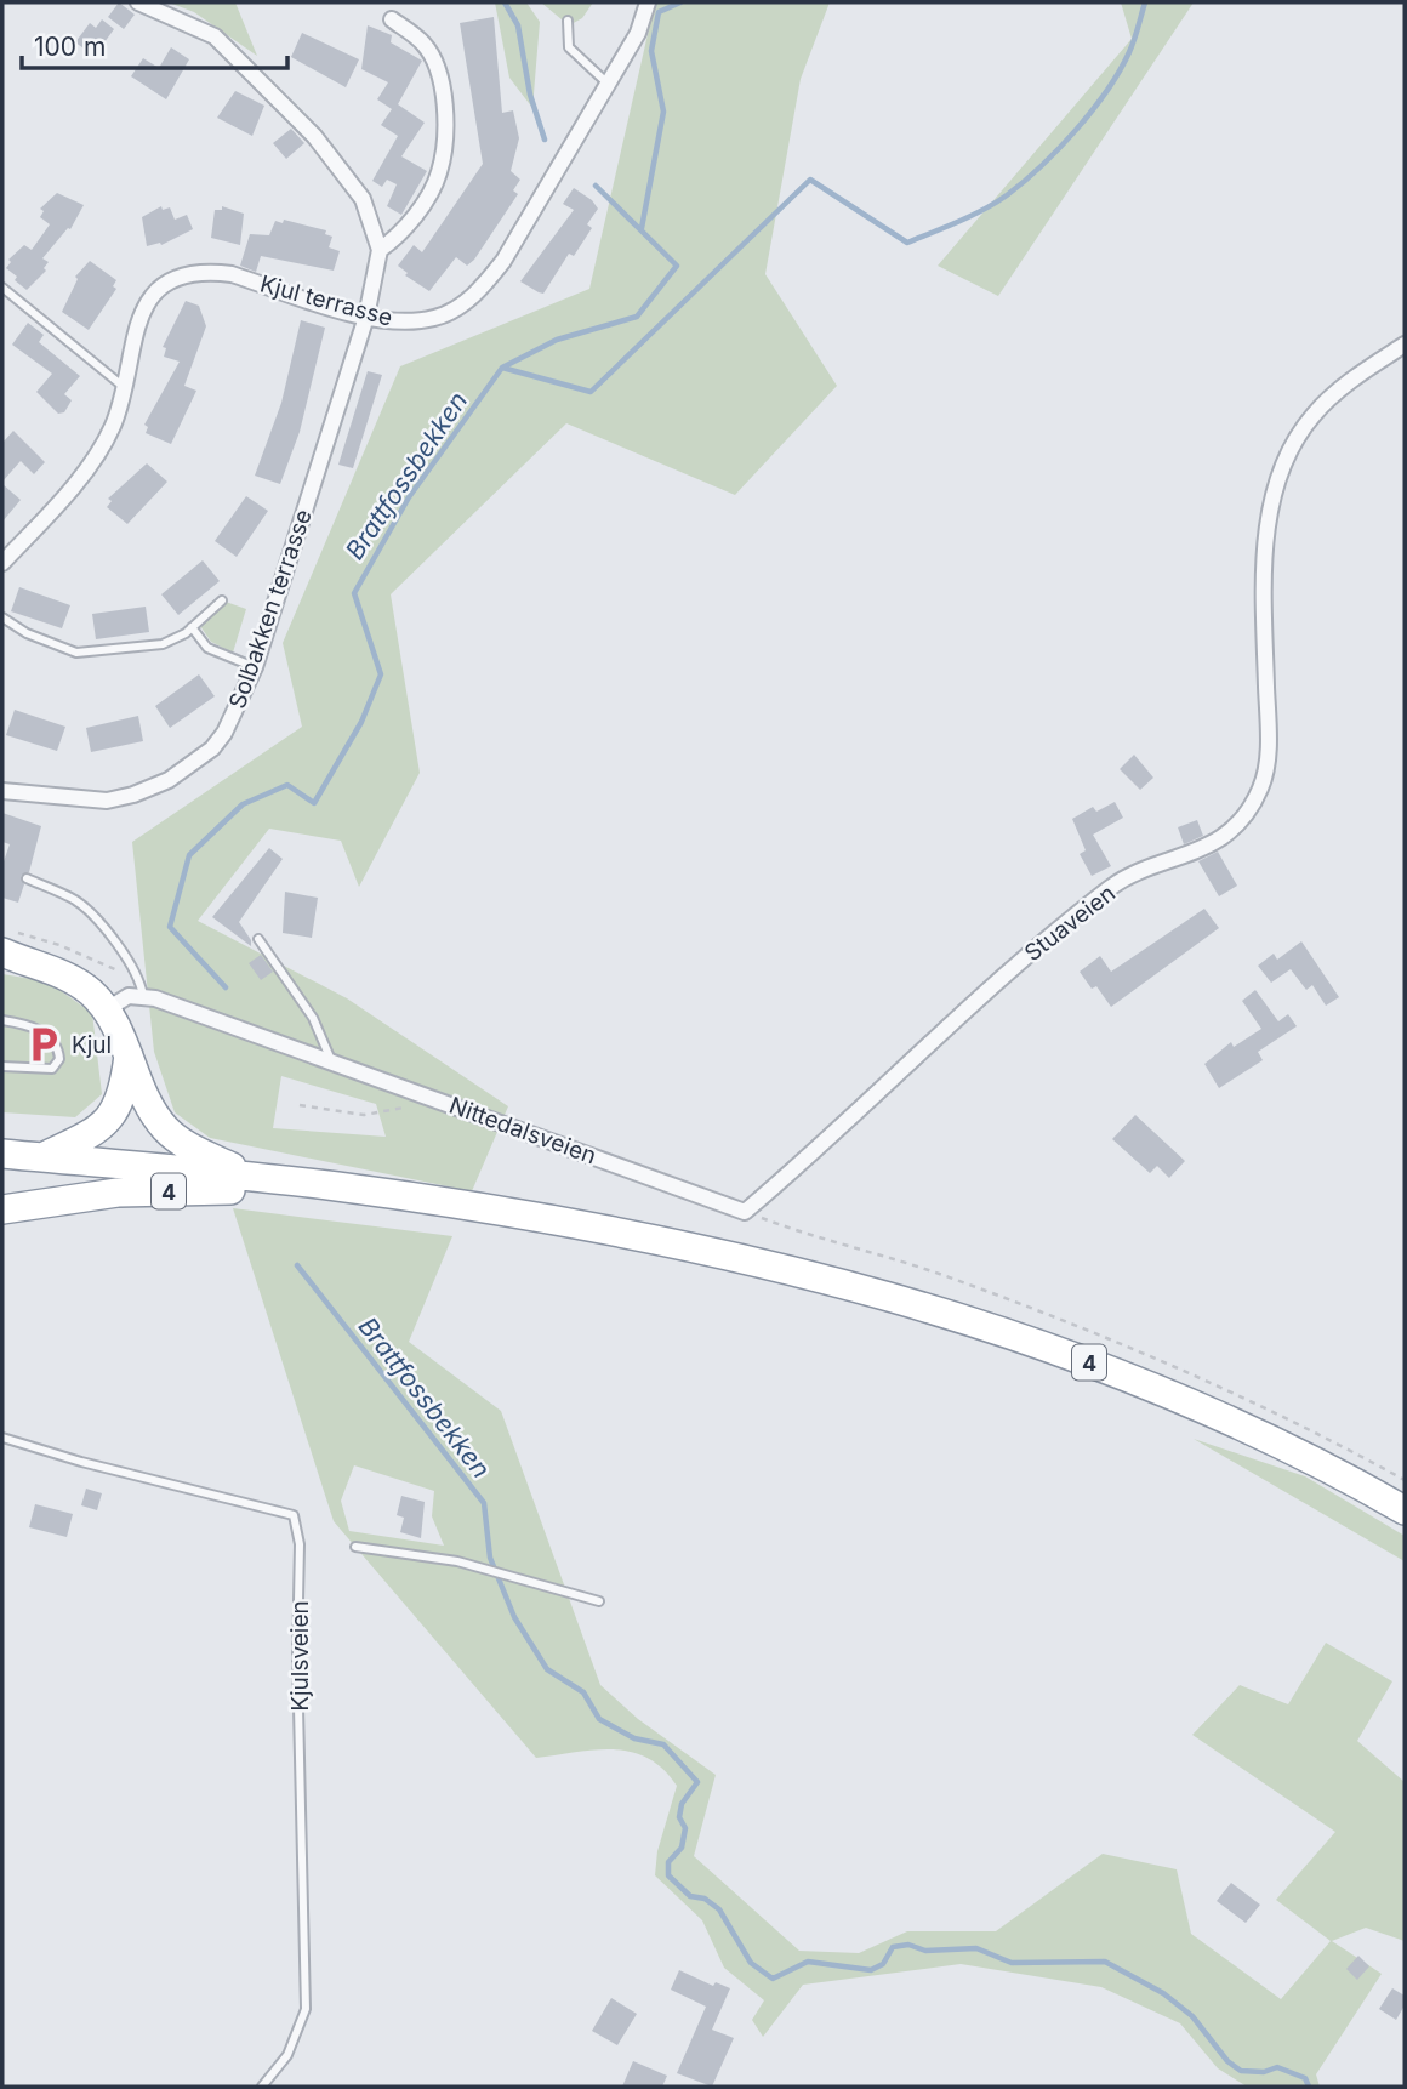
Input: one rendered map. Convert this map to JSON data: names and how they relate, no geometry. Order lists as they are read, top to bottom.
{
  "streets": {
    "highway": ["4"],
    "street": [
      "Kjul terrasse",
      "Solbakken terrasse",
      "Stuaveien",
      "Nittedalsveien"
    ],
    "lane": ["Kjulsveien"]
  },
  "crossings": [
    ["Kjul terrasse", "Solbakken terrasse"],
    ["Stuaveien", "Nittedalsveien"]
  ],
  "water": ["Brattfossbekken"],
  "places": {
    "parking": ["Kjul"]
  },
  "scale_bar": "100 m"
}
